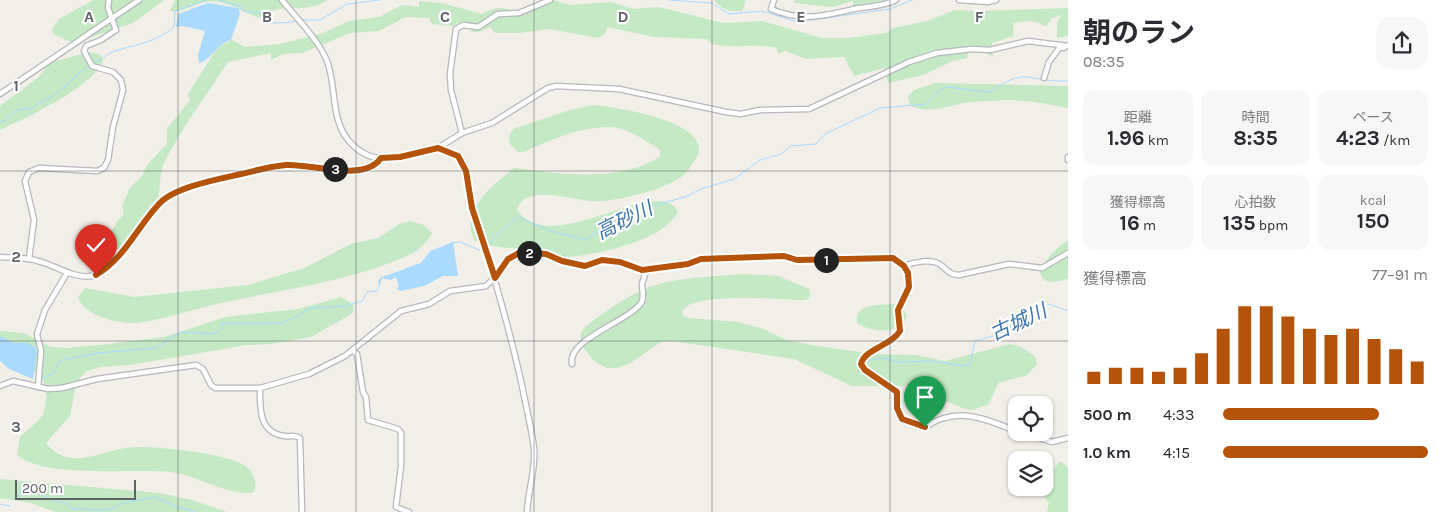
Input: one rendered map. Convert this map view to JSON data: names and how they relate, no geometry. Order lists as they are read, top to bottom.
{
  "water": ["高砂川", "古城川"],
  "scale_bar": "200 m",
  "page": {
    "heading": ["朝のラン", "08:35"],
    "stats": [
      ["距離", "1.96 km"],
      ["時間", "8:35"],
      ["ペース", "4:23 /km"],
      ["獲得標高", "16 m"],
      ["心拍数", "135 bpm"],
      ["kcal", "150"]
    ],
    "pins": ["3", "2", "1"],
    "chart": ["獲得標高", "77–91 m"],
    "list": [
      {
        "name": "500 m",
        "note": "4:33"
      },
      {
        "name": "1.0 km",
        "note": "4:15"
      }
    ],
    "scale": "200 m"
  },
  "grid": {
    "columns": [
      "A",
      "B",
      "C",
      "D",
      "E",
      "F"
    ],
    "rows": ["1", "2", "3"]
  }
}
